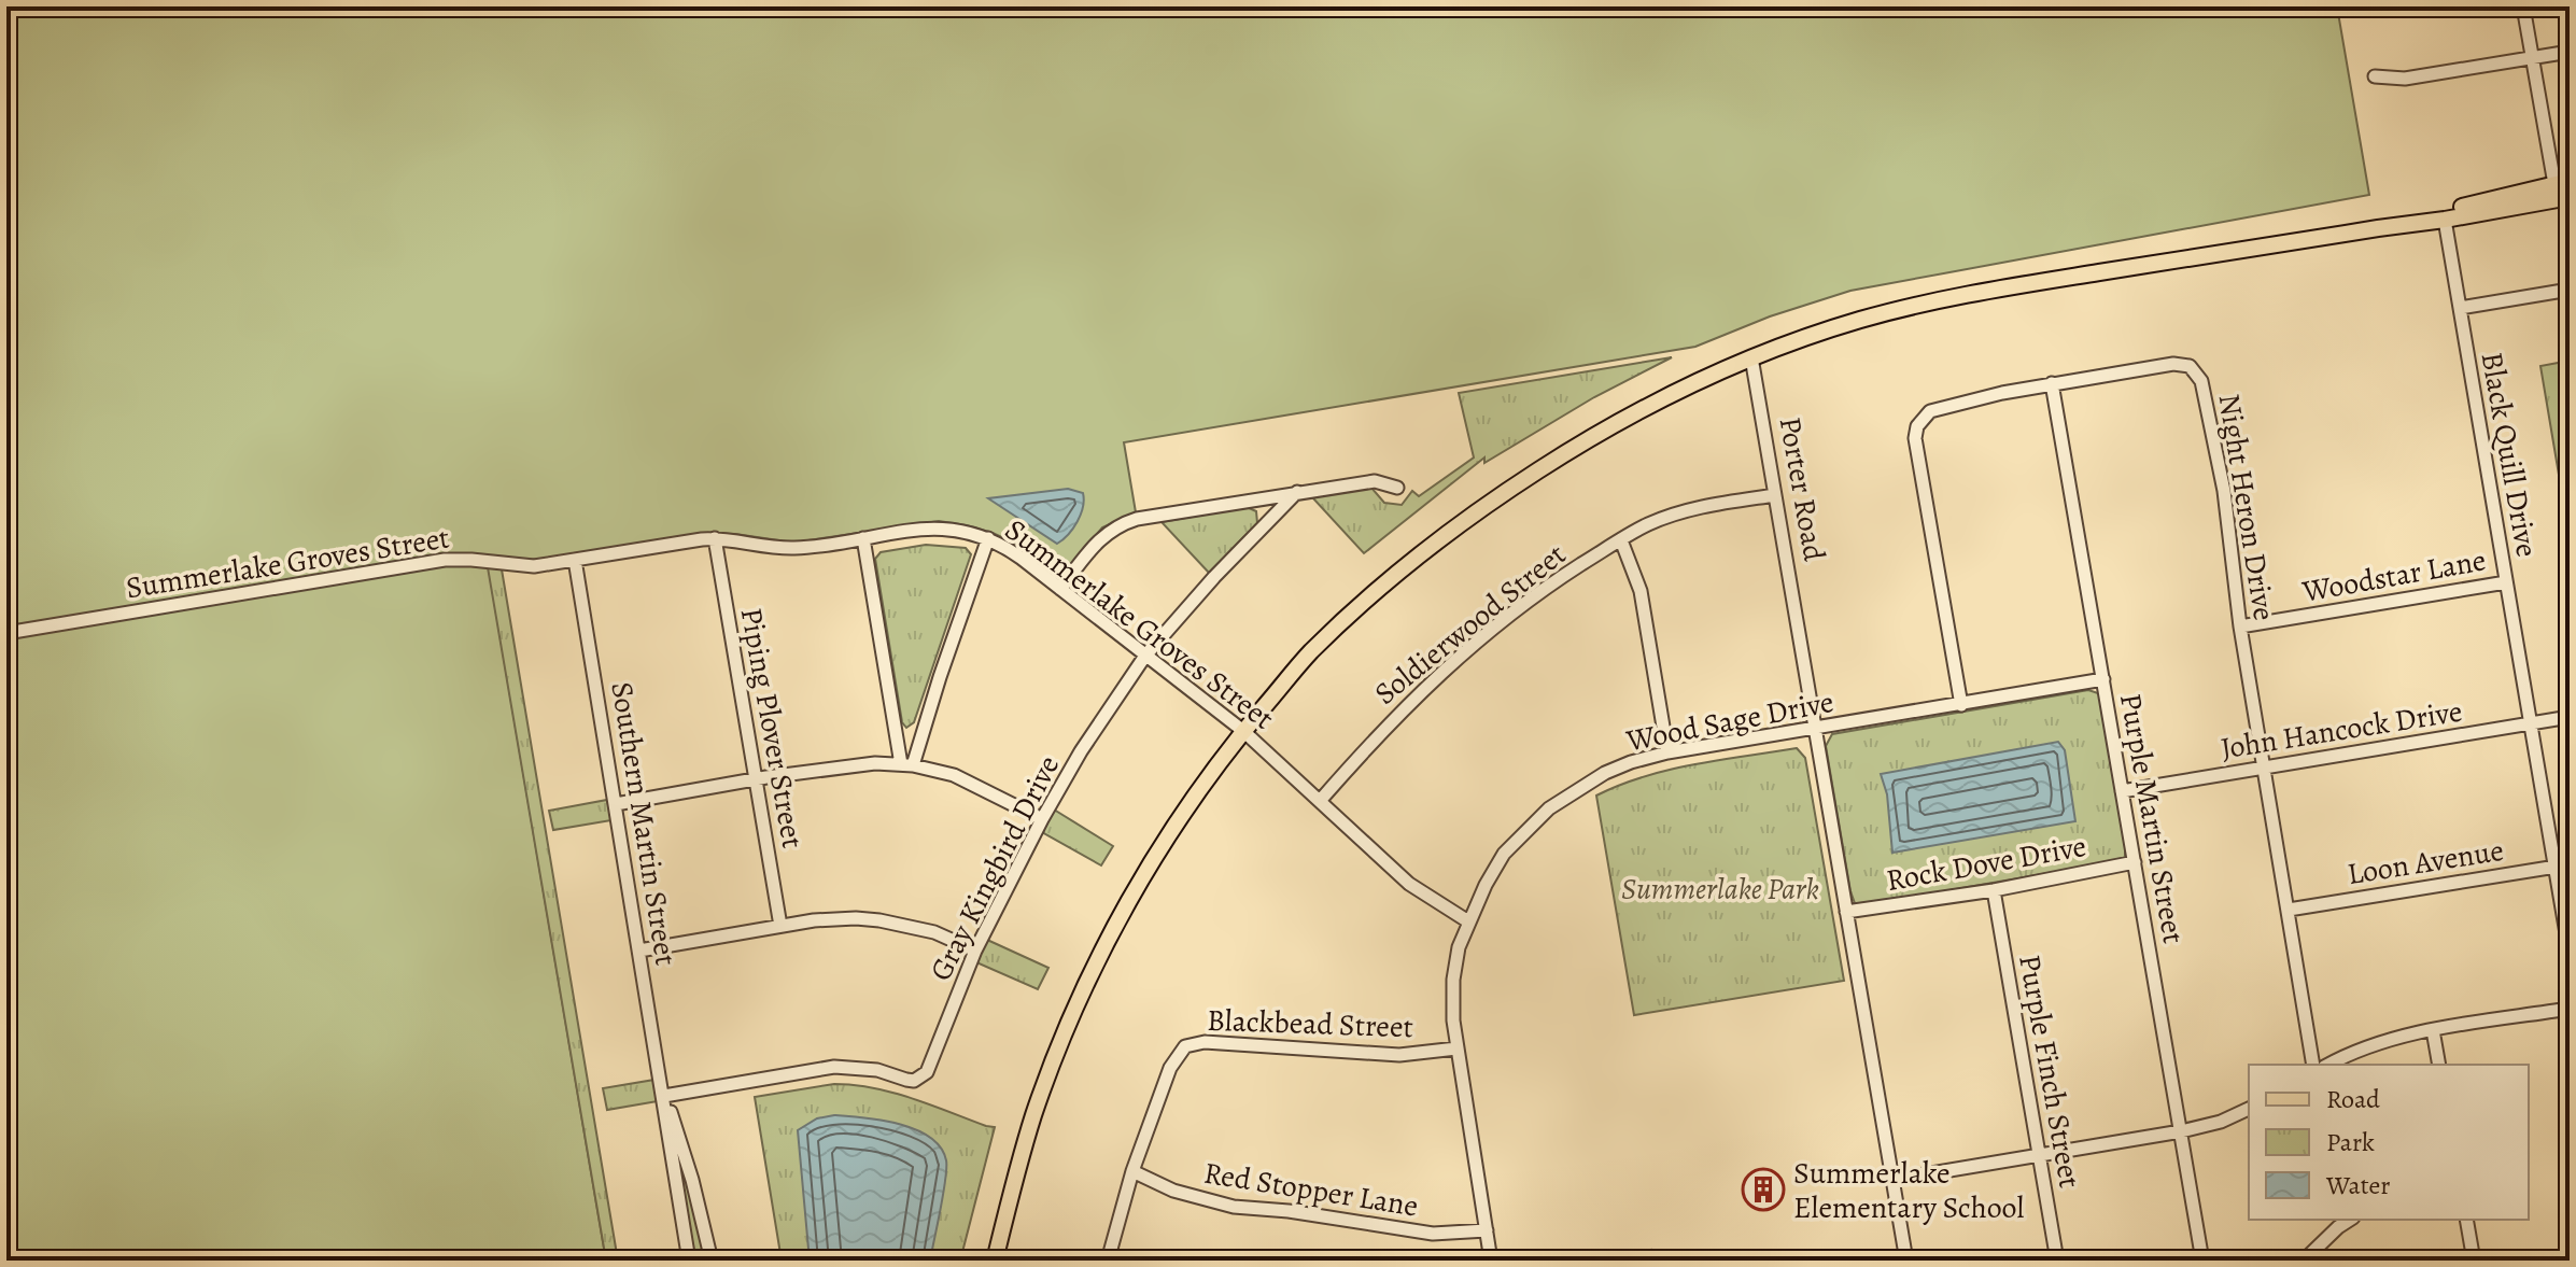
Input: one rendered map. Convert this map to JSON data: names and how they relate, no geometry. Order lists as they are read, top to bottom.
{
  "streets": {
    "street": [
      "Black Quill Drive",
      "Porter Road",
      "Night Heron Drive",
      "Summerlake Groves Street",
      "Woodstar Lane",
      "Soldierwood Street",
      "Wood Sage Drive",
      "Piping Plover Street",
      "John Hancock Drive",
      "Purple Martin Street",
      "Southern Martin Street",
      "Loon Avenue",
      "Rock Dove Drive",
      "Gray Kingbird Drive",
      "Blackbead Street",
      "Purple Finch Street",
      "Red Stopper Lane"
    ]
  },
  "crossings": [
    ["Black Quill Drive", "Woodstar Lane"],
    ["Black Quill Drive", "John Hancock Drive"],
    ["Black Quill Drive", "Loon Avenue"],
    ["Porter Road", "Soldierwood Street"],
    ["Porter Road", "Wood Sage Drive"],
    ["Porter Road", "Rock Dove Drive"],
    ["Night Heron Drive", "Woodstar Lane"],
    ["Night Heron Drive", "Wood Sage Drive"],
    ["Night Heron Drive", "John Hancock Drive"],
    ["Night Heron Drive", "Purple Martin Street"],
    ["Night Heron Drive", "Loon Avenue"],
    ["Summerlake Groves Street", "Soldierwood Street"],
    ["Summerlake Groves Street", "Wood Sage Drive"],
    ["Summerlake Groves Street", "Piping Plover Street"],
    ["Summerlake Groves Street", "Southern Martin Street"],
    ["Summerlake Groves Street", "Gray Kingbird Drive"],
    ["Wood Sage Drive", "Purple Martin Street"],
    ["Wood Sage Drive", "Blackbead Street"],
    ["Wood Sage Drive", "Red Stopper Lane"],
    ["John Hancock Drive", "Purple Martin Street"],
    ["Purple Martin Street", "Rock Dove Drive"],
    ["Southern Martin Street", "Gray Kingbird Drive"],
    ["Rock Dove Drive", "Purple Finch Street"],
    ["Blackbead Street", "Red Stopper Lane"]
  ],
  "parks": ["Summerlake Park"],
  "places": {
    "building": ["Summerlake Elementary School"]
  },
  "legend": ["Road", "Park", "Water"]
}
